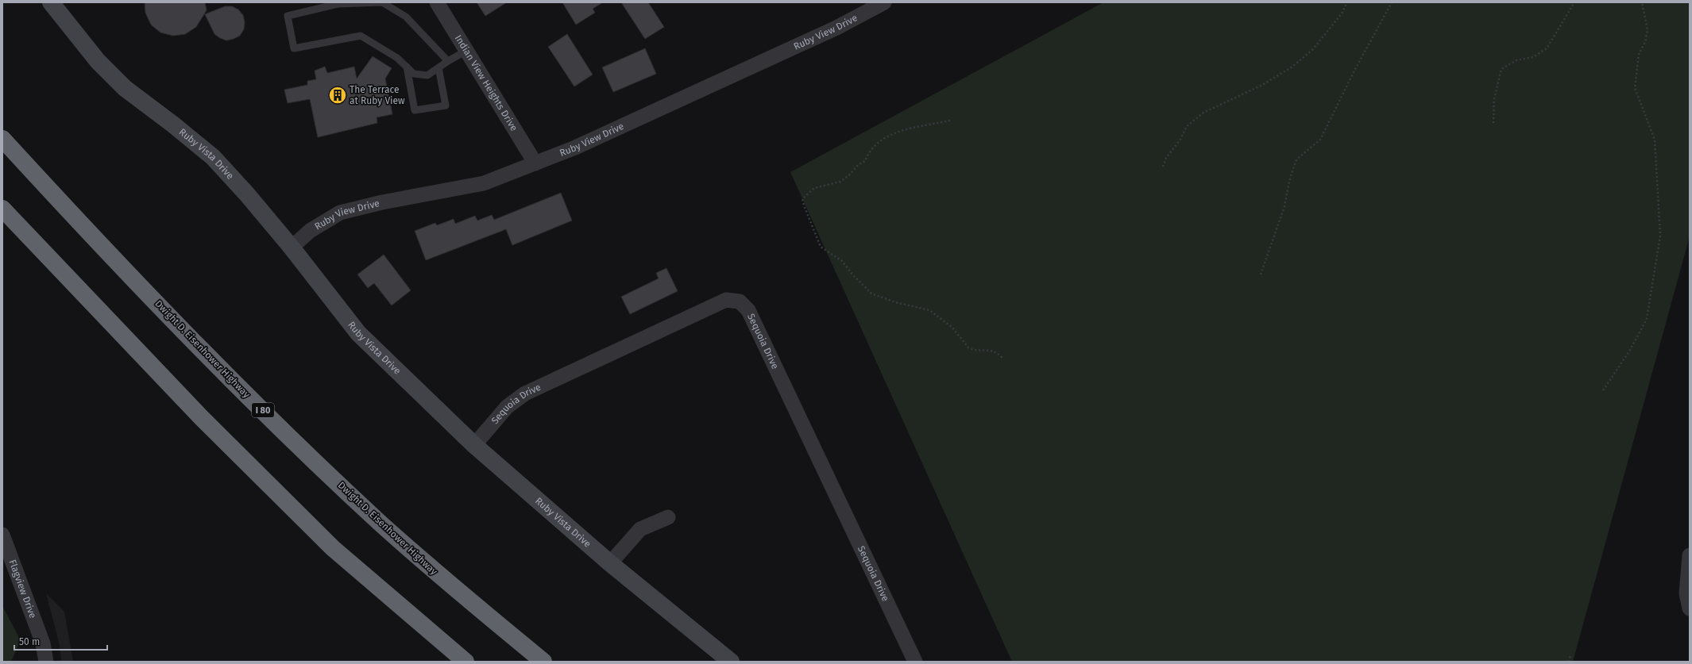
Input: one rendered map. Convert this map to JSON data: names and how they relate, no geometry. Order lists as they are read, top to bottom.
{
  "streets": {
    "highway": ["Dwight D. Eisenhower Highway", "I 80"],
    "street": [
      "Ruby View Drive",
      "Indian View Heights Drive",
      "Ruby Vista Drive",
      "Sequoia Drive",
      "Flagview Drive"
    ]
  },
  "crossings": [
    ["Ruby View Drive", "Indian View Heights Drive"],
    ["Ruby View Drive", "Ruby Vista Drive"],
    ["Ruby Vista Drive", "Sequoia Drive"]
  ],
  "places": {
    "building": ["The Terrace at Ruby View"]
  },
  "scale_bar": "50 m"
}
